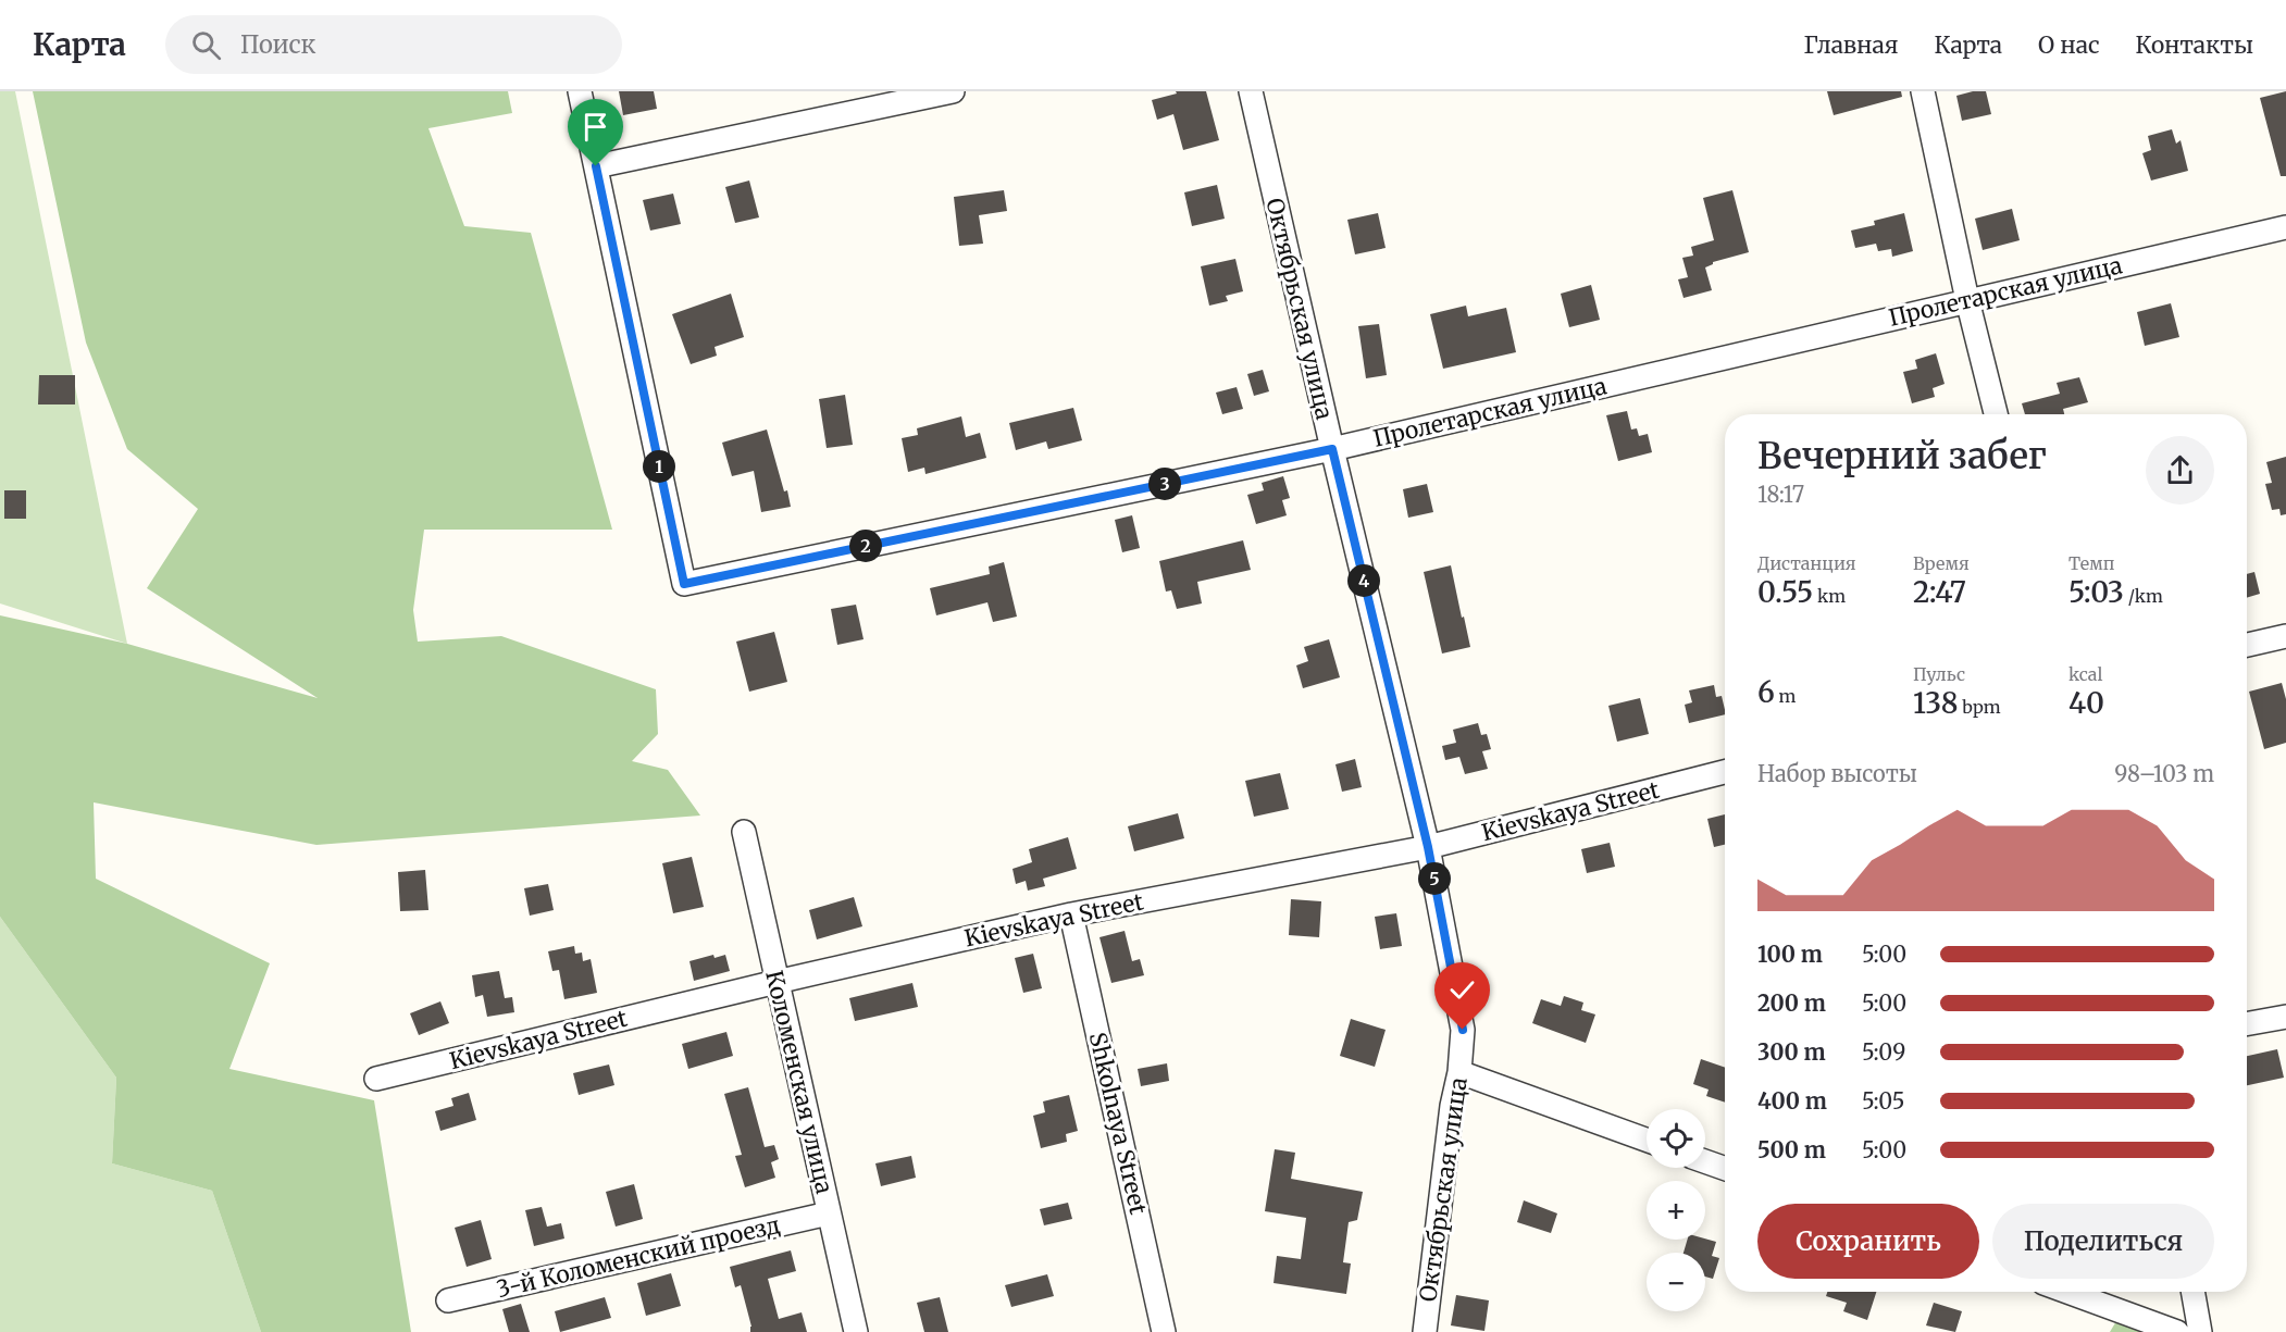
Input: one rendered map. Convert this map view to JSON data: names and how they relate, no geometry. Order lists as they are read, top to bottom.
{
  "streets": {
    "street": [
      "Пролетарская улица",
      "Октябрьская улица",
      "Kievskaya Street",
      "Коломенская улица",
      "Shkolnaya Street",
      "3-й Коломенский проезд"
    ]
  },
  "crossings": [
    ["Пролетарская улица", "Октябрьская улица"],
    ["Октябрьская улица", "Kievskaya Street"],
    ["Kievskaya Street", "Коломенская улица"],
    ["Kievskaya Street", "Shkolnaya Street"],
    ["Коломенская улица", "3-й Коломенский проезд"]
  ],
  "page": {
    "header": "Карта",
    "search": "Поиск",
    "nav": [
      "Главная",
      "Карта",
      "О нас",
      "Контакты"
    ],
    "heading": ["Вечерний забег", "18:17"],
    "pins": [
      "1",
      "3",
      "2",
      "4",
      "5"
    ],
    "stats": [
      ["Дистанция", "0.55 km"],
      ["Время", "2:47"],
      ["Темп", "5:03 /km"],
      ["6 m"],
      ["Пульс", "138 bpm"],
      ["kcal", "40"]
    ],
    "chart": ["Набор высоты", "98–103 m"],
    "list": [
      {
        "name": "100 m",
        "note": "5:00"
      },
      {
        "name": "200 m",
        "note": "5:00"
      },
      {
        "name": "300 m",
        "note": "5:09"
      },
      {
        "name": "400 m",
        "note": "5:05"
      },
      {
        "name": "500 m",
        "note": "5:00"
      }
    ],
    "map_buttons": ["+", "−"],
    "buttons": ["Сохранить", "Поделиться"]
  }
}
